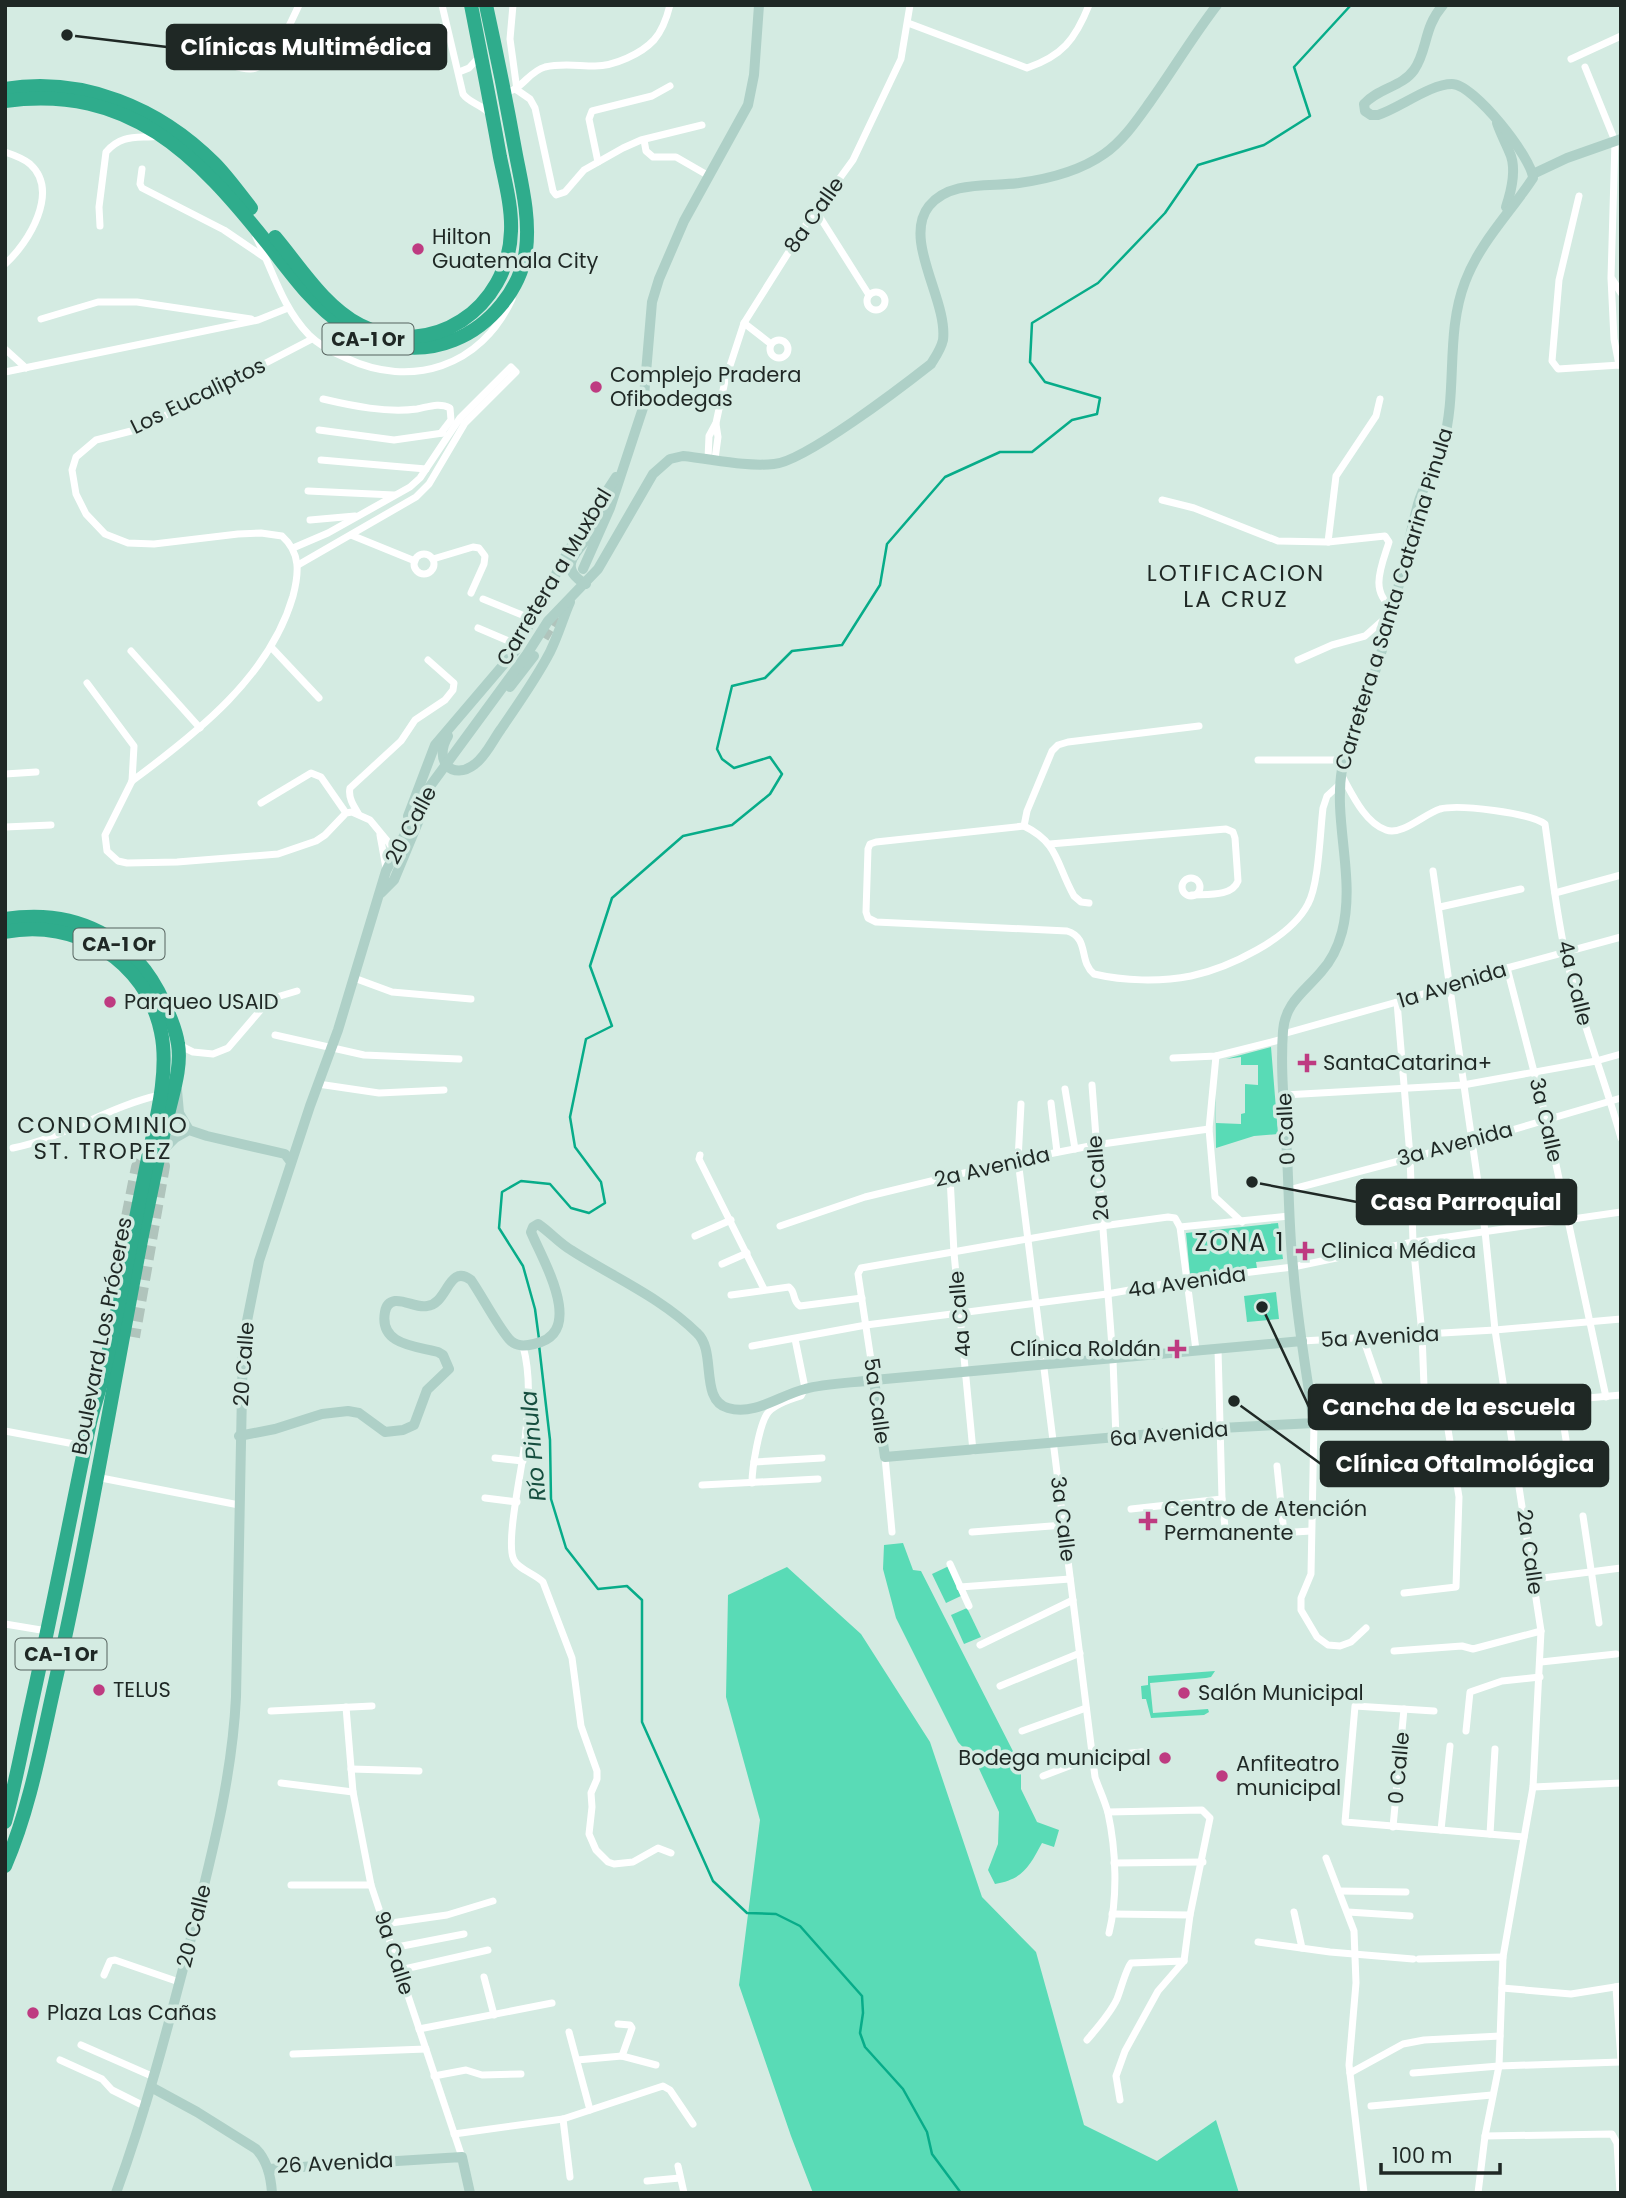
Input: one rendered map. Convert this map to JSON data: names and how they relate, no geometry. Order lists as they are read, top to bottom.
{
  "streets": {
    "highway": ["CA-1 Or", "Boulevard Los Próceres"],
    "main road": [
      "Carretera a Muxbal",
      "Carretera a Santa Catarina Pinula",
      "20 Calle",
      "0 Calle",
      "5a Avenida",
      "5a Calle",
      "6a Avenida",
      "9a Calle",
      "26 Avenida"
    ],
    "street": [
      "8a Calle",
      "Los Eucaliptos",
      "4a Calle",
      "1a Avenida",
      "3a Calle",
      "3a Avenida",
      "2a Avenida",
      "2a Calle",
      "4a Avenida"
    ]
  },
  "crossings": [
    ["Carretera a Muxbal", "20 Calle"],
    ["Carretera a Santa Catarina Pinula", "4a Calle"],
    ["Carretera a Santa Catarina Pinula", "0 Calle"],
    ["20 Calle", "26 Avenida"],
    ["4a Calle", "1a Avenida"],
    ["4a Calle", "0 Calle"],
    ["4a Calle", "3a Avenida"],
    ["4a Calle", "2a Avenida"],
    ["4a Calle", "4a Avenida"],
    ["4a Calle", "5a Avenida"],
    ["4a Calle", "5a Calle"],
    ["4a Calle", "6a Avenida"],
    ["1a Avenida", "3a Calle"],
    ["1a Avenida", "0 Calle"],
    ["1a Avenida", "2a Calle"],
    ["3a Calle", "3a Avenida"],
    ["3a Calle", "2a Avenida"],
    ["3a Calle", "4a Avenida"],
    ["3a Calle", "5a Avenida"],
    ["3a Calle", "6a Avenida"],
    ["0 Calle", "3a Avenida"],
    ["0 Calle", "4a Avenida"],
    ["0 Calle", "5a Avenida"],
    ["0 Calle", "6a Avenida"],
    ["3a Avenida", "2a Calle"],
    ["2a Avenida", "2a Calle"],
    ["2a Calle", "4a Avenida"],
    ["2a Calle", "5a Avenida"],
    ["2a Calle", "6a Avenida"],
    ["4a Avenida", "5a Calle"],
    ["5a Avenida", "5a Calle"],
    ["5a Calle", "6a Avenida"],
    ["9a Calle", "26 Avenida"]
  ],
  "districts": ["LOTIFICACION LA CRUZ", "CONDOMINIO ST. TROPEZ", "ZONA 1"],
  "water": ["Río Pinula"],
  "places": {
    "other": [
      "Clínicas Multimédica",
      "Hilton Guatemala City",
      "Complejo Pradera Ofibodegas",
      "Parqueo USAID",
      "Casa Parroquial",
      "Cancha de la escuela",
      "Clínica Oftalmológica",
      "TELUS",
      "Salón Municipal",
      "Bodega municipal",
      "Anfiteatro municipal",
      "Plaza Las Cañas"
    ],
    "health": [
      "SantaCatarina+",
      "Clinica Médica",
      "Clínica Roldán",
      "Centro de Atención Permanente"
    ]
  },
  "scale_bar": "100 m"
}
